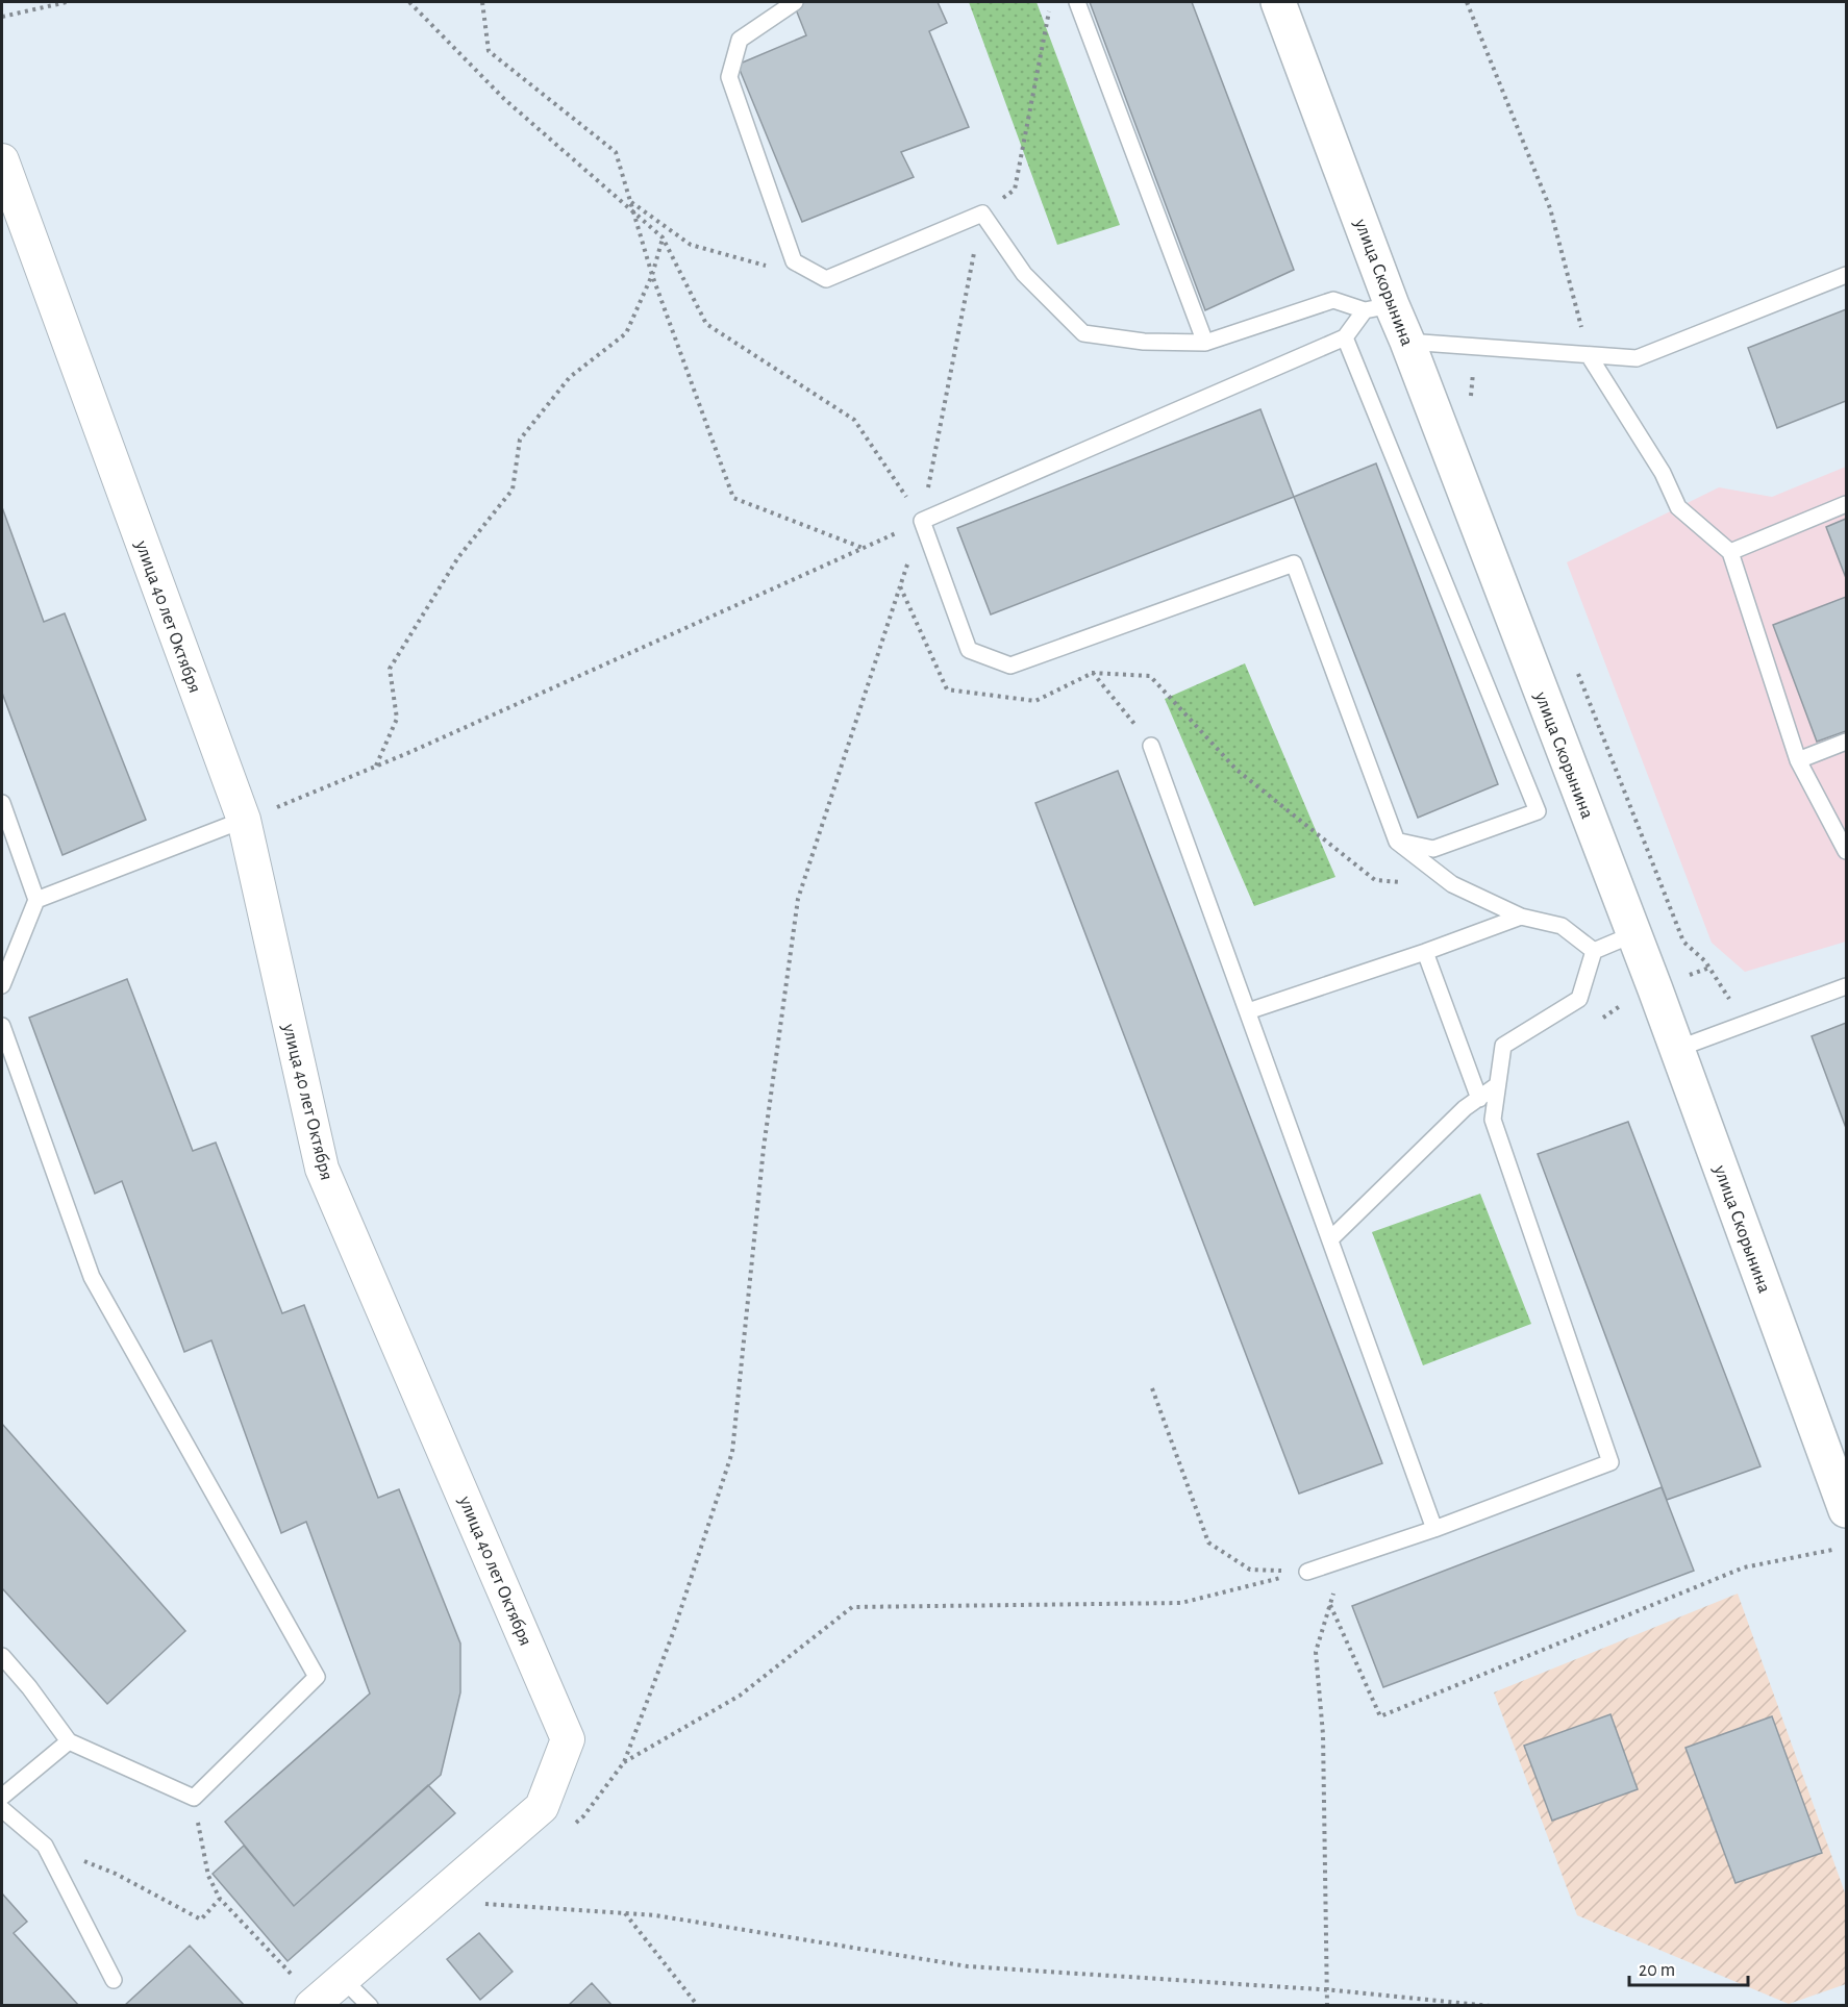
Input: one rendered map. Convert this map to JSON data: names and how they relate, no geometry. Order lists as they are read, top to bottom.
{
  "streets": {
    "street": ["улица Скорынина", "улица 40 лет Октября"]
  },
  "scale_bar": "20 m"
}
